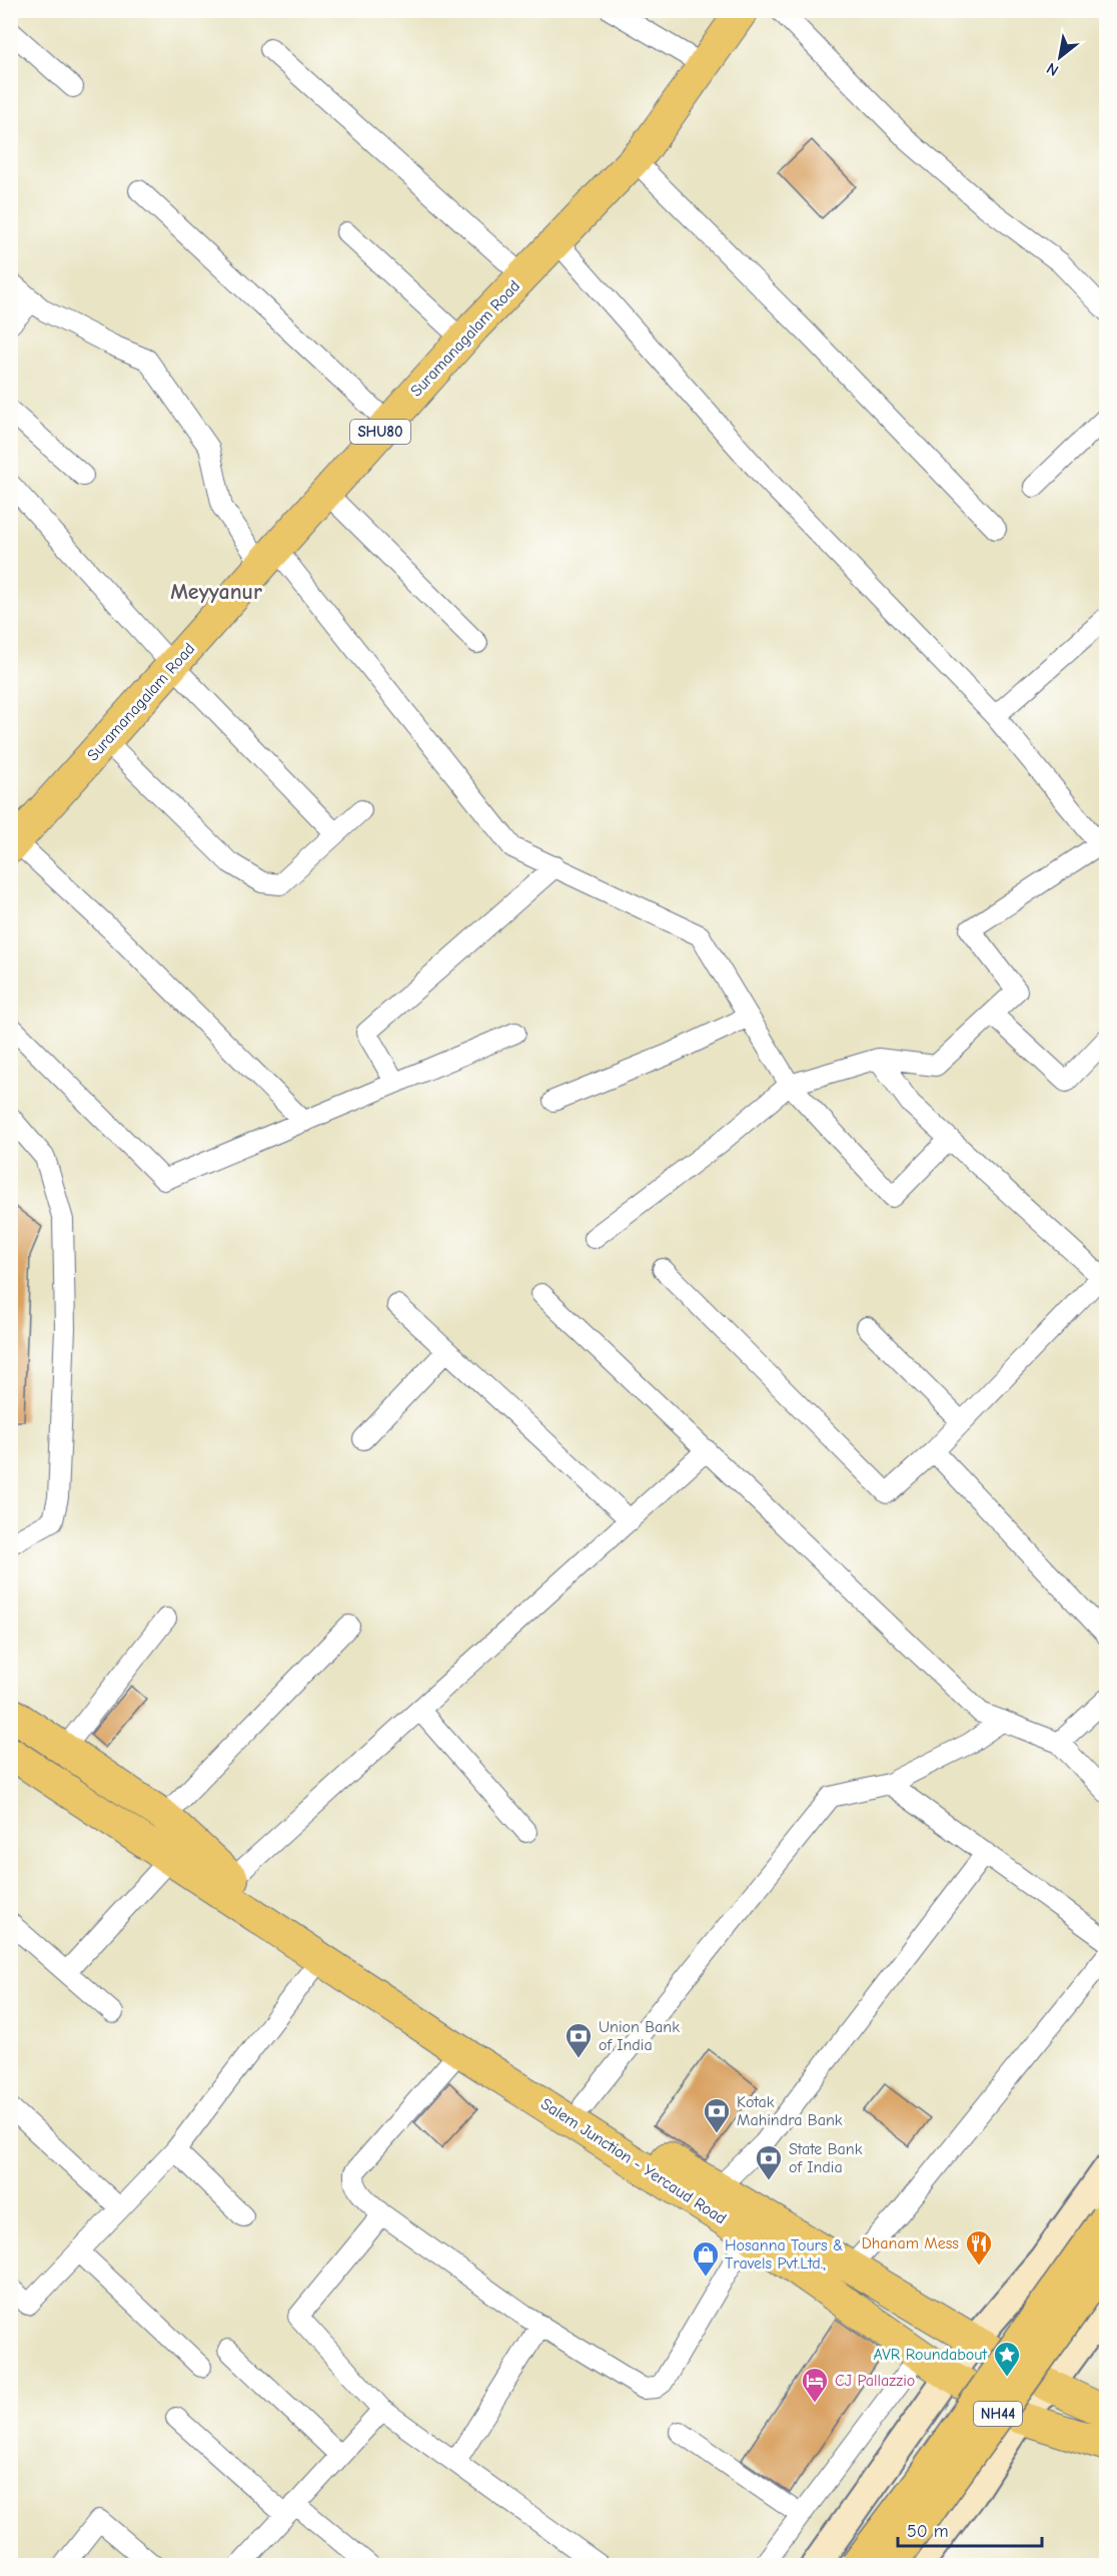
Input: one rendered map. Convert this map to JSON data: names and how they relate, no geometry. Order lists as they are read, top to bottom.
{
  "streets": {
    "highway": ["NH44"],
    "main road": ["Suramanagalam Road", "SHU80", "Salem Junction - Yercaud Road"]
  },
  "districts": ["Meyyanur"],
  "places": {
    "bank": ["Union Bank of India", "Kotak Mahindra Bank", "State Bank of India"],
    "restaurant": ["Dhanam Mess"],
    "shop": ["Hosanna Tours & Travels Pvt.Ltd.,"],
    "place": ["AVR Roundabout"],
    "hotel": ["CJ Pallazzio"]
  },
  "scale_bar": "50 m",
  "north": "bottom left"
}
